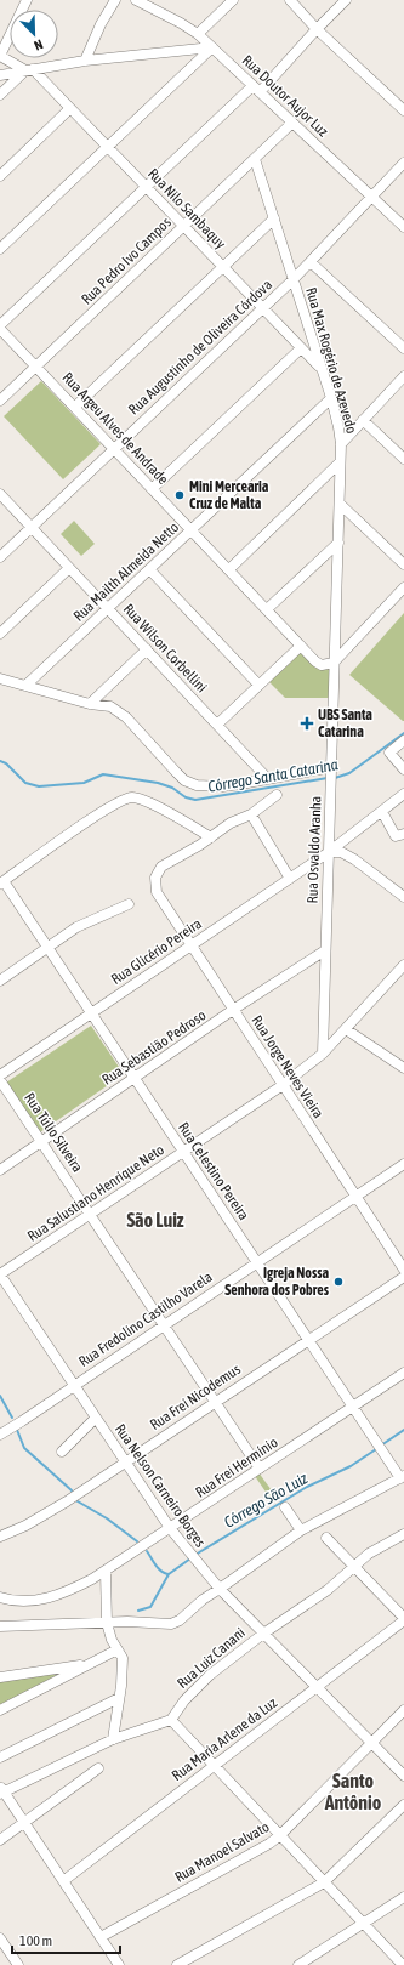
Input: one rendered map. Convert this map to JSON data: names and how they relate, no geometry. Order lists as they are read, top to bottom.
{
  "streets": {
    "street": [
      "Rua Doutor Aujor Luz",
      "Rua Nilo Sambaquy",
      "Rua Pedro Ivo Campos",
      "Rua Augustinho de Oliveira Córdova",
      "Rua Max Rogério de Azevedo",
      "Rua Argeu Alves de Andrade",
      "Rua Mailth Almeida Netto",
      "Rua Wilson Corbellini",
      "Rua Osvaldo Aranha",
      "Rua Glicério Pereira",
      "Rua Sebastião Pedroso",
      "Rua Jorge Neves Vieira",
      "Rua Túlio Silveira",
      "Rua Celestino Pereira",
      "Rua Salustiano Henrique Neto",
      "Rua Fredolino Castilho Varela",
      "Rua Frei Nicodemus",
      "Rua Frei Hermínio",
      "Rua Nelson Carneiro Borges",
      "Rua Luiz Canani",
      "Rua Maria Arlene da Luz",
      "Rua Manoel Salvato"
    ]
  },
  "crossings": [
    ["Rua Doutor Aujor Luz", "Rua Pedro Ivo Campos"],
    ["Rua Doutor Aujor Luz", "Rua Augustinho de Oliveira Córdova"],
    ["Rua Nilo Sambaquy", "Rua Pedro Ivo Campos"],
    ["Rua Nilo Sambaquy", "Rua Augustinho de Oliveira Córdova"],
    ["Rua Nilo Sambaquy", "Rua Max Rogério de Azevedo"],
    ["Rua Pedro Ivo Campos", "Rua Max Rogério de Azevedo"],
    ["Rua Pedro Ivo Campos", "Rua Argeu Alves de Andrade"],
    ["Rua Augustinho de Oliveira Córdova", "Rua Max Rogério de Azevedo"],
    ["Rua Augustinho de Oliveira Córdova", "Rua Argeu Alves de Andrade"],
    ["Rua Augustinho de Oliveira Córdova", "Rua Wilson Corbellini"],
    ["Rua Max Rogério de Azevedo", "Rua Argeu Alves de Andrade"],
    ["Rua Max Rogério de Azevedo", "Rua Mailth Almeida Netto"],
    ["Rua Max Rogério de Azevedo", "Rua Osvaldo Aranha"],
    ["Rua Argeu Alves de Andrade", "Rua Mailth Almeida Netto"],
    ["Rua Argeu Alves de Andrade", "Rua Osvaldo Aranha"],
    ["Rua Mailth Almeida Netto", "Rua Wilson Corbellini"],
    ["Rua Osvaldo Aranha", "Rua Glicério Pereira"],
    ["Rua Osvaldo Aranha", "Rua Sebastião Pedroso"],
    ["Rua Osvaldo Aranha", "Rua Salustiano Henrique Neto"],
    ["Rua Glicério Pereira", "Rua Jorge Neves Vieira"],
    ["Rua Glicério Pereira", "Rua Celestino Pereira"],
    ["Rua Sebastião Pedroso", "Rua Jorge Neves Vieira"],
    ["Rua Sebastião Pedroso", "Rua Túlio Silveira"],
    ["Rua Sebastião Pedroso", "Rua Celestino Pereira"],
    ["Rua Jorge Neves Vieira", "Rua Salustiano Henrique Neto"],
    ["Rua Jorge Neves Vieira", "Rua Fredolino Castilho Varela"],
    ["Rua Túlio Silveira", "Rua Salustiano Henrique Neto"],
    ["Rua Túlio Silveira", "Rua Fredolino Castilho Varela"],
    ["Rua Túlio Silveira", "Rua Frei Nicodemus"],
    ["Rua Túlio Silveira", "Rua Frei Hermínio"],
    ["Rua Celestino Pereira", "Rua Salustiano Henrique Neto"],
    ["Rua Celestino Pereira", "Rua Fredolino Castilho Varela"],
    ["Rua Celestino Pereira", "Rua Frei Nicodemus"],
    ["Rua Celestino Pereira", "Rua Frei Hermínio"],
    ["Rua Salustiano Henrique Neto", "Rua Nelson Carneiro Borges"],
    ["Rua Fredolino Castilho Varela", "Rua Nelson Carneiro Borges"],
    ["Rua Frei Nicodemus", "Rua Nelson Carneiro Borges"],
    ["Rua Frei Hermínio", "Rua Nelson Carneiro Borges"],
    ["Rua Nelson Carneiro Borges", "Rua Luiz Canani"],
    ["Rua Nelson Carneiro Borges", "Rua Maria Arlene da Luz"],
    ["Rua Nelson Carneiro Borges", "Rua Manoel Salvato"]
  ],
  "districts": ["São Luiz", "Santo Antônio"],
  "water": ["Córrego Santa Catarina", "Córrego São Luiz"],
  "places": {
    "other": ["Mini Mercearia Cruz de Malta", "Igreja Nossa Senhora dos Pobres"],
    "health": ["UBS Santa Catarina"]
  },
  "scale_bar": "100 m",
  "north": "bottom right"
}
